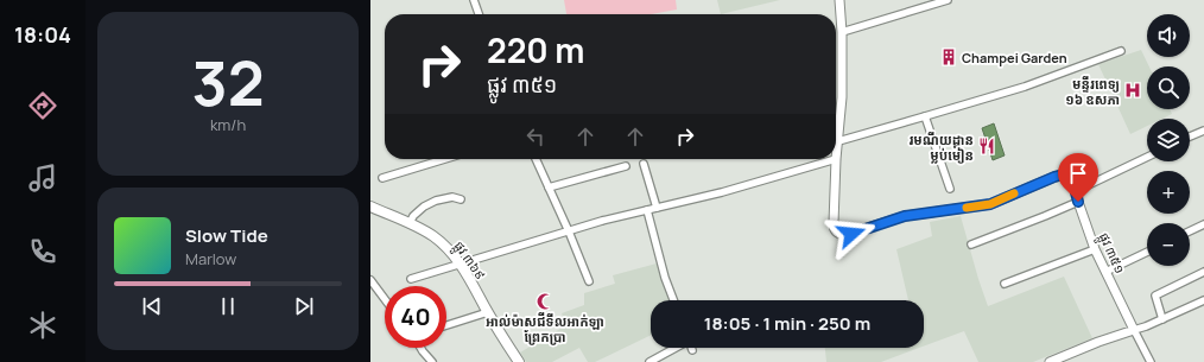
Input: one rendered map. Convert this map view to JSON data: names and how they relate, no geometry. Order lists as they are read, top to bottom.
{
  "streets": {
    "main road": ["ផ្លូវ ៣៦៩"],
    "street": ["ផ្លូវ ៣៥១"]
  },
  "places": {
    "building": ["Champei Garden"],
    "hospital": ["មន្ទីរពេទ្យ ១៦ ឧសភា"],
    "restaurant": ["រមណីយដ្ឋាន ម្លប់មៀន"],
    "mosque": ["អាល់ម៉ាសជីទីលអាក់ឡា ព្រែកប្រា"]
  },
  "page": {
    "tabs": "18:04",
    "tile": ["32", "km/h"],
    "map_buttons": ["+", "−"],
    "turn": ["220 m", "ផ្លូវ ៣៥១"],
    "song": ["Slow Tide", "Marlow"],
    "limit": "40",
    "trip": "18:05 · 1 min · 250 m"
  }
}
